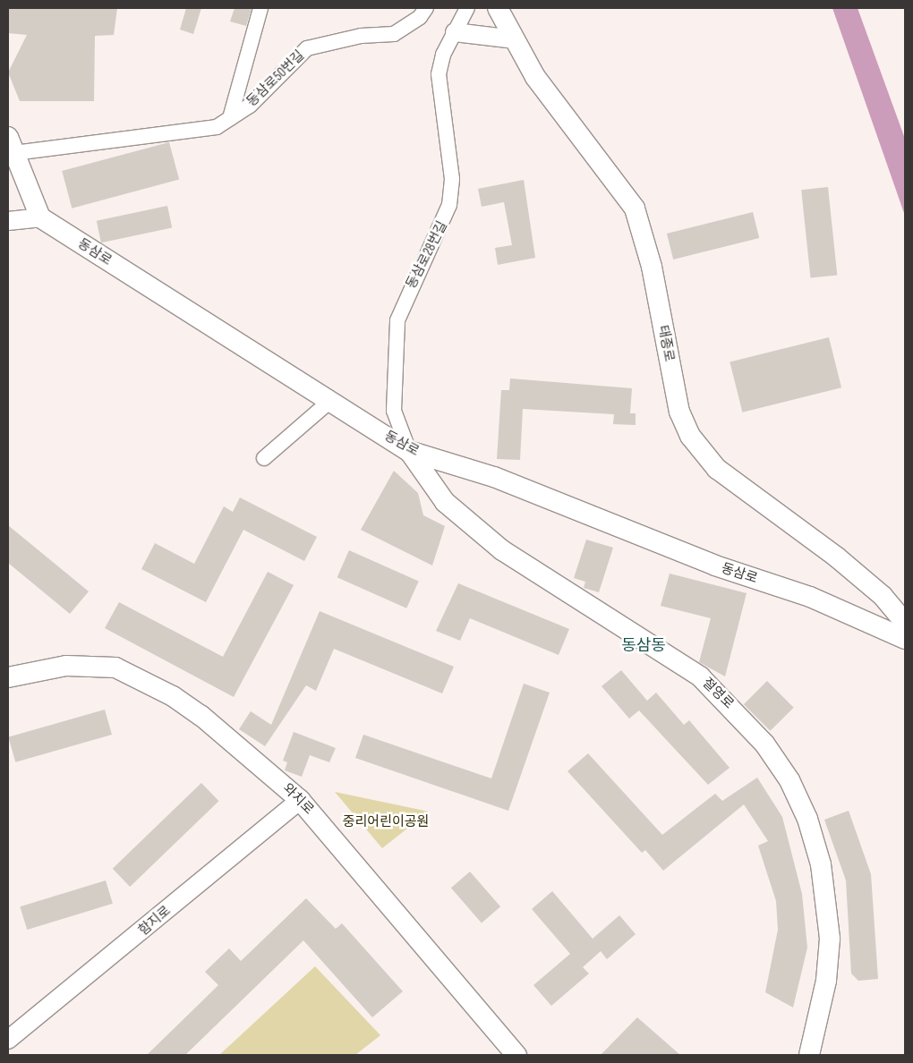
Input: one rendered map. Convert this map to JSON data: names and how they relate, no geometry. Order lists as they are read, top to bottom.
{
  "streets": {
    "main road": [
      "동삼로",
      "태종로",
      "절영로",
      "와치로"
    ],
    "street": ["동삼로50번길", "동삼로28번길", "함지로"]
  },
  "crossings": [
    ["동삼로", "동삼로28번길"],
    ["동삼로", "절영로"],
    ["동삼로28번길", "절영로"],
    ["와치로", "함지로"]
  ],
  "districts": ["동삼동"],
  "parks": ["중리어린이공원"]
}
